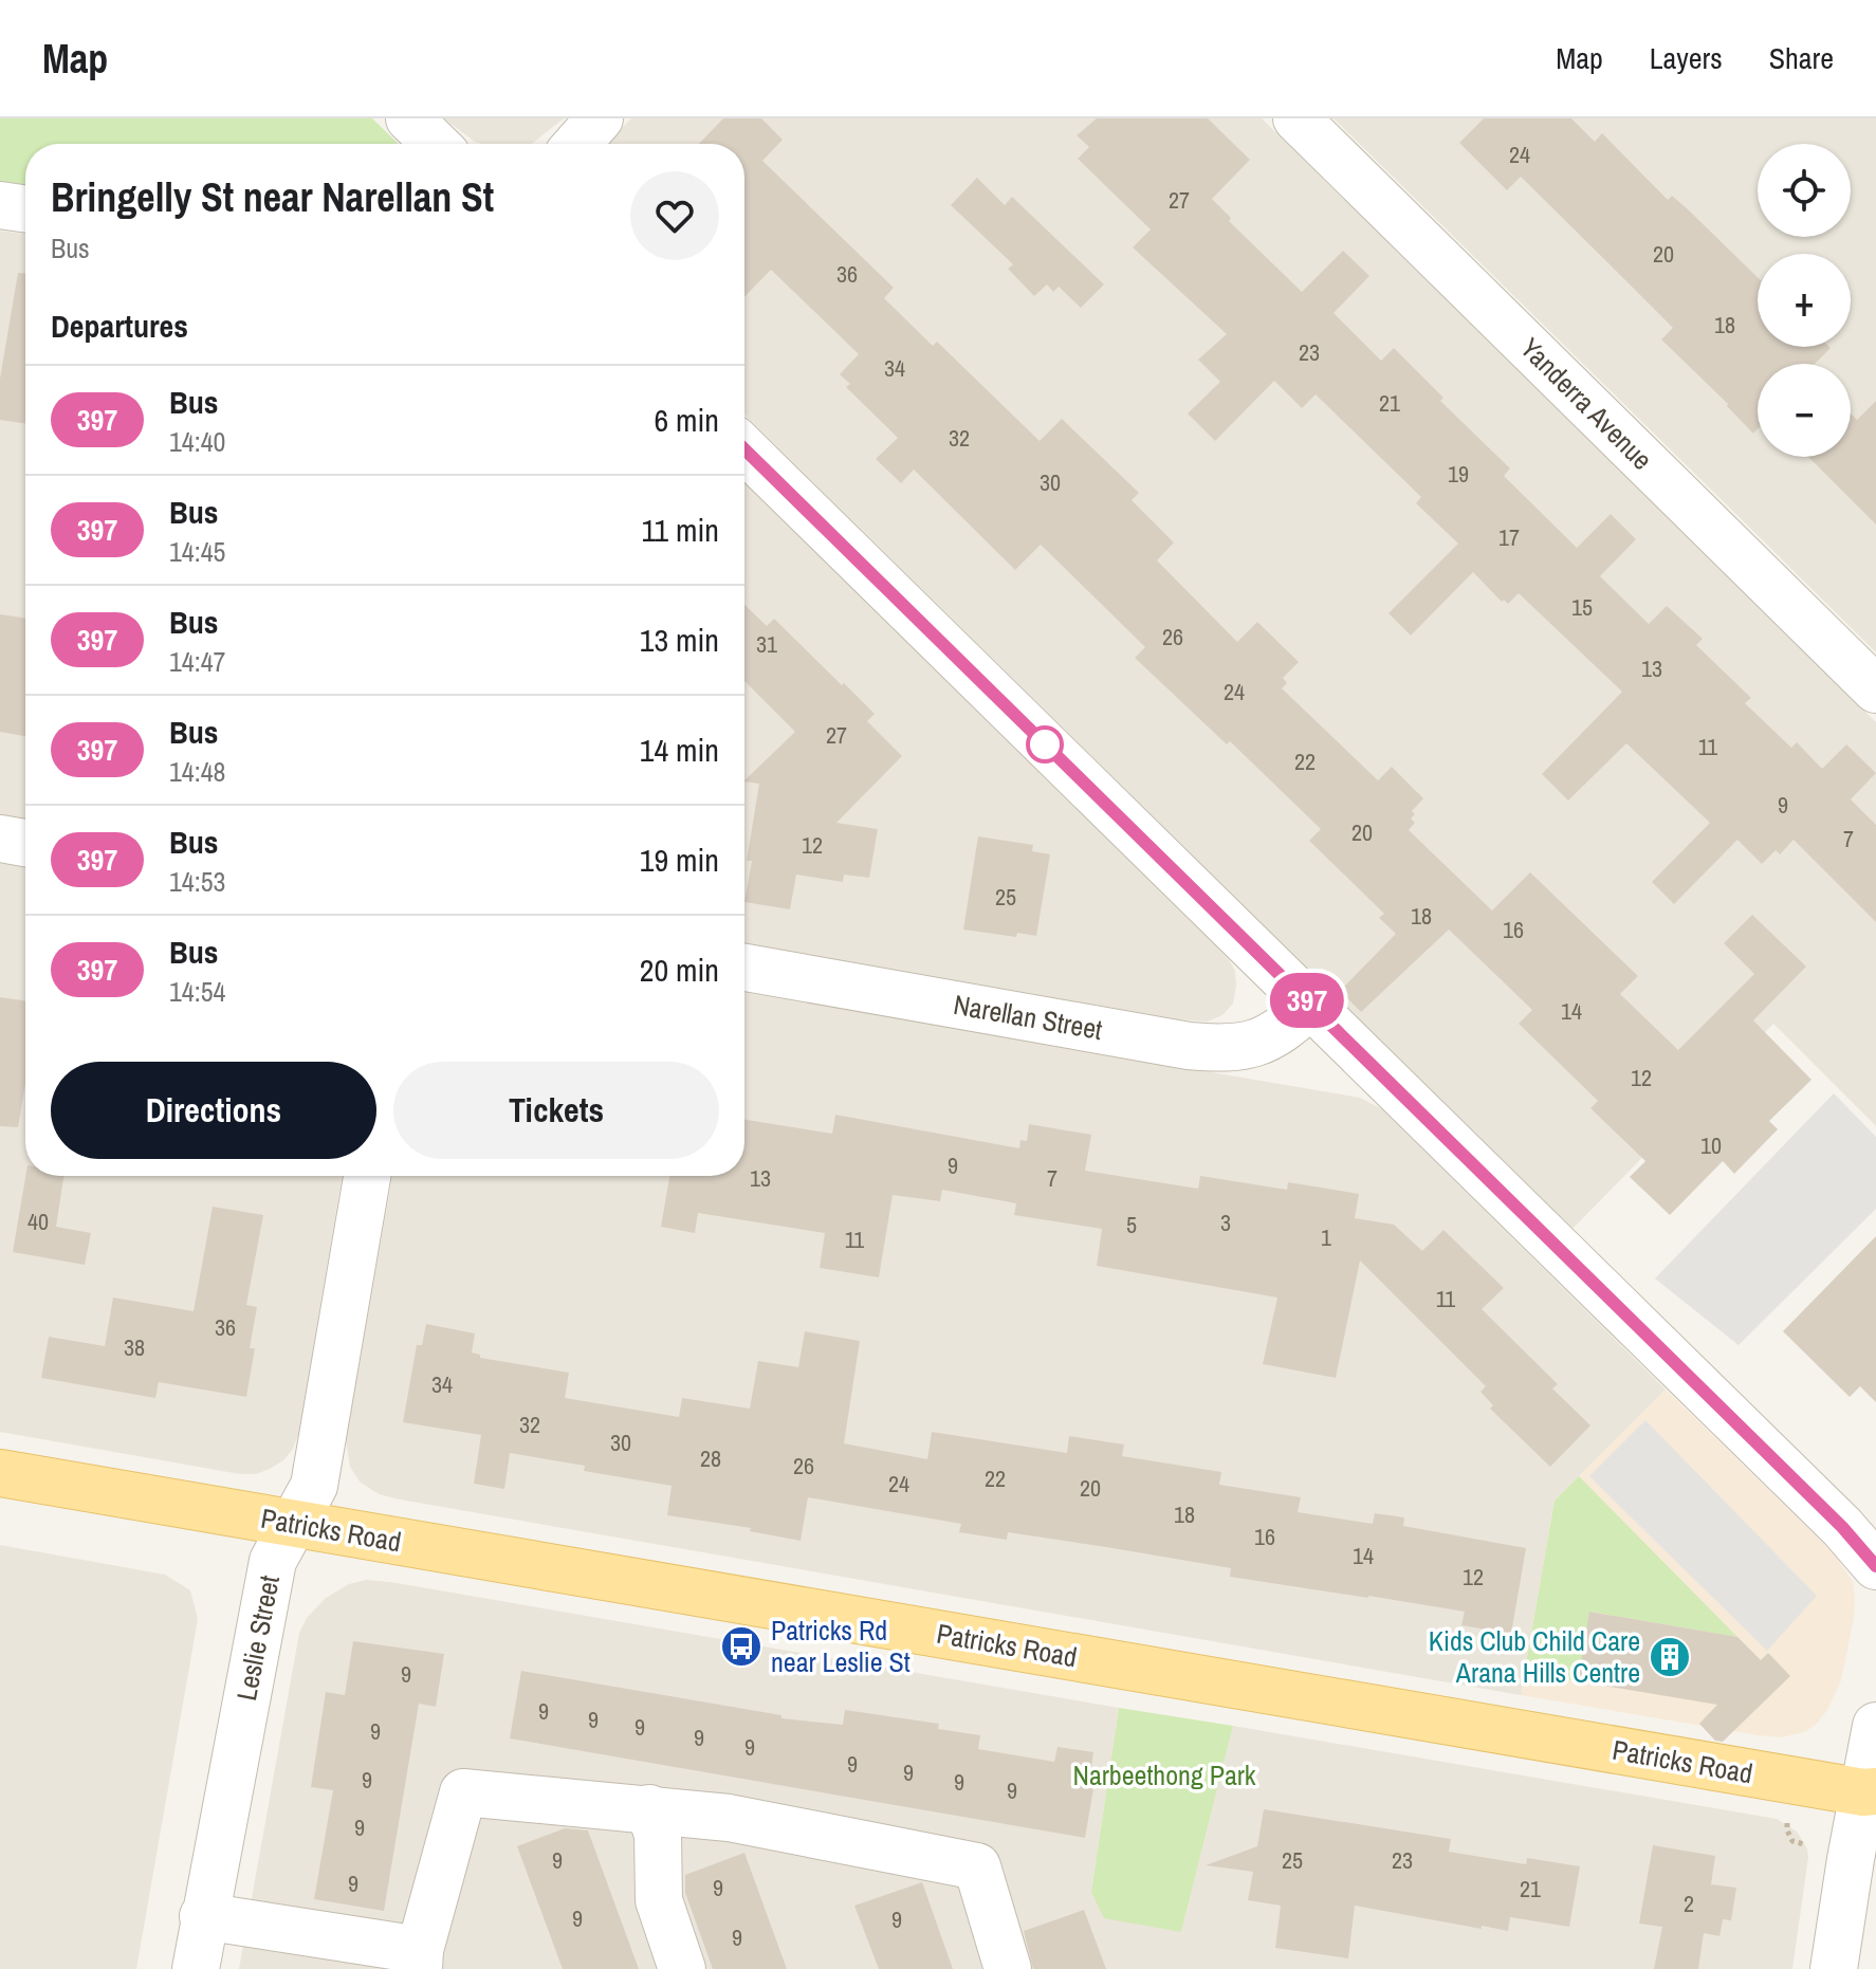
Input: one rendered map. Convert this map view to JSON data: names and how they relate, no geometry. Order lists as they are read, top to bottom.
{
  "streets": {
    "main road": ["Patricks Road"],
    "street": ["Yanderra Avenue", "Narellan Street", "Leslie Street"]
  },
  "crossings": [
    ["Patricks Road", "Leslie Street"]
  ],
  "parks": ["Narbeethong Park"],
  "places": {
    "bus stop": ["Patricks Rd near Leslie St"],
    "building": ["Kids Club Child Care Arana Hills Centre"]
  },
  "lines": ["bus line 397"],
  "house_numbers": [
    "24",
    "27",
    "20",
    "36",
    "18",
    "23",
    "34",
    "21",
    "32",
    "19",
    "30",
    "17",
    "15",
    "26",
    "31",
    "13",
    "24",
    "27",
    "11",
    "22",
    "9",
    "20",
    "7",
    "12",
    "25",
    "18",
    "16",
    "14",
    "12",
    "10",
    "9",
    "13",
    "7",
    "40",
    "3",
    "5",
    "1",
    "11",
    "11",
    "36",
    "38",
    "34",
    "32",
    "30",
    "28",
    "26",
    "22",
    "24",
    "20",
    "18",
    "16",
    "14",
    "12",
    "9",
    "9",
    "9",
    "9",
    "9",
    "9",
    "9",
    "9",
    "9",
    "9",
    "9",
    "9",
    "9",
    "9",
    "25",
    "23",
    "9",
    "9",
    "21",
    "2",
    "9",
    "9",
    "9"
  ],
  "page": {
    "header": "Map",
    "nav": ["Map", "Layers", "Share"],
    "on_map": "397",
    "map_buttons": ["+", "−"],
    "heading": [
      ["Bringelly St near Narellan St", "Bus"],
      "Departures"
    ],
    "list": [
      {
        "mark": "397",
        "name": "Bus",
        "note": "14:40",
        "value": "6 min"
      },
      {
        "mark": "397",
        "name": "Bus",
        "note": "14:45",
        "value": "11 min"
      },
      {
        "mark": "397",
        "name": "Bus",
        "note": "14:47",
        "value": "13 min"
      },
      {
        "mark": "397",
        "name": "Bus",
        "note": "14:48",
        "value": "14 min"
      },
      {
        "mark": "397",
        "name": "Bus",
        "note": "14:53",
        "value": "19 min"
      },
      {
        "mark": "397",
        "name": "Bus",
        "note": "14:54",
        "value": "20 min"
      }
    ],
    "buttons": ["Directions", "Tickets"]
  }
}
